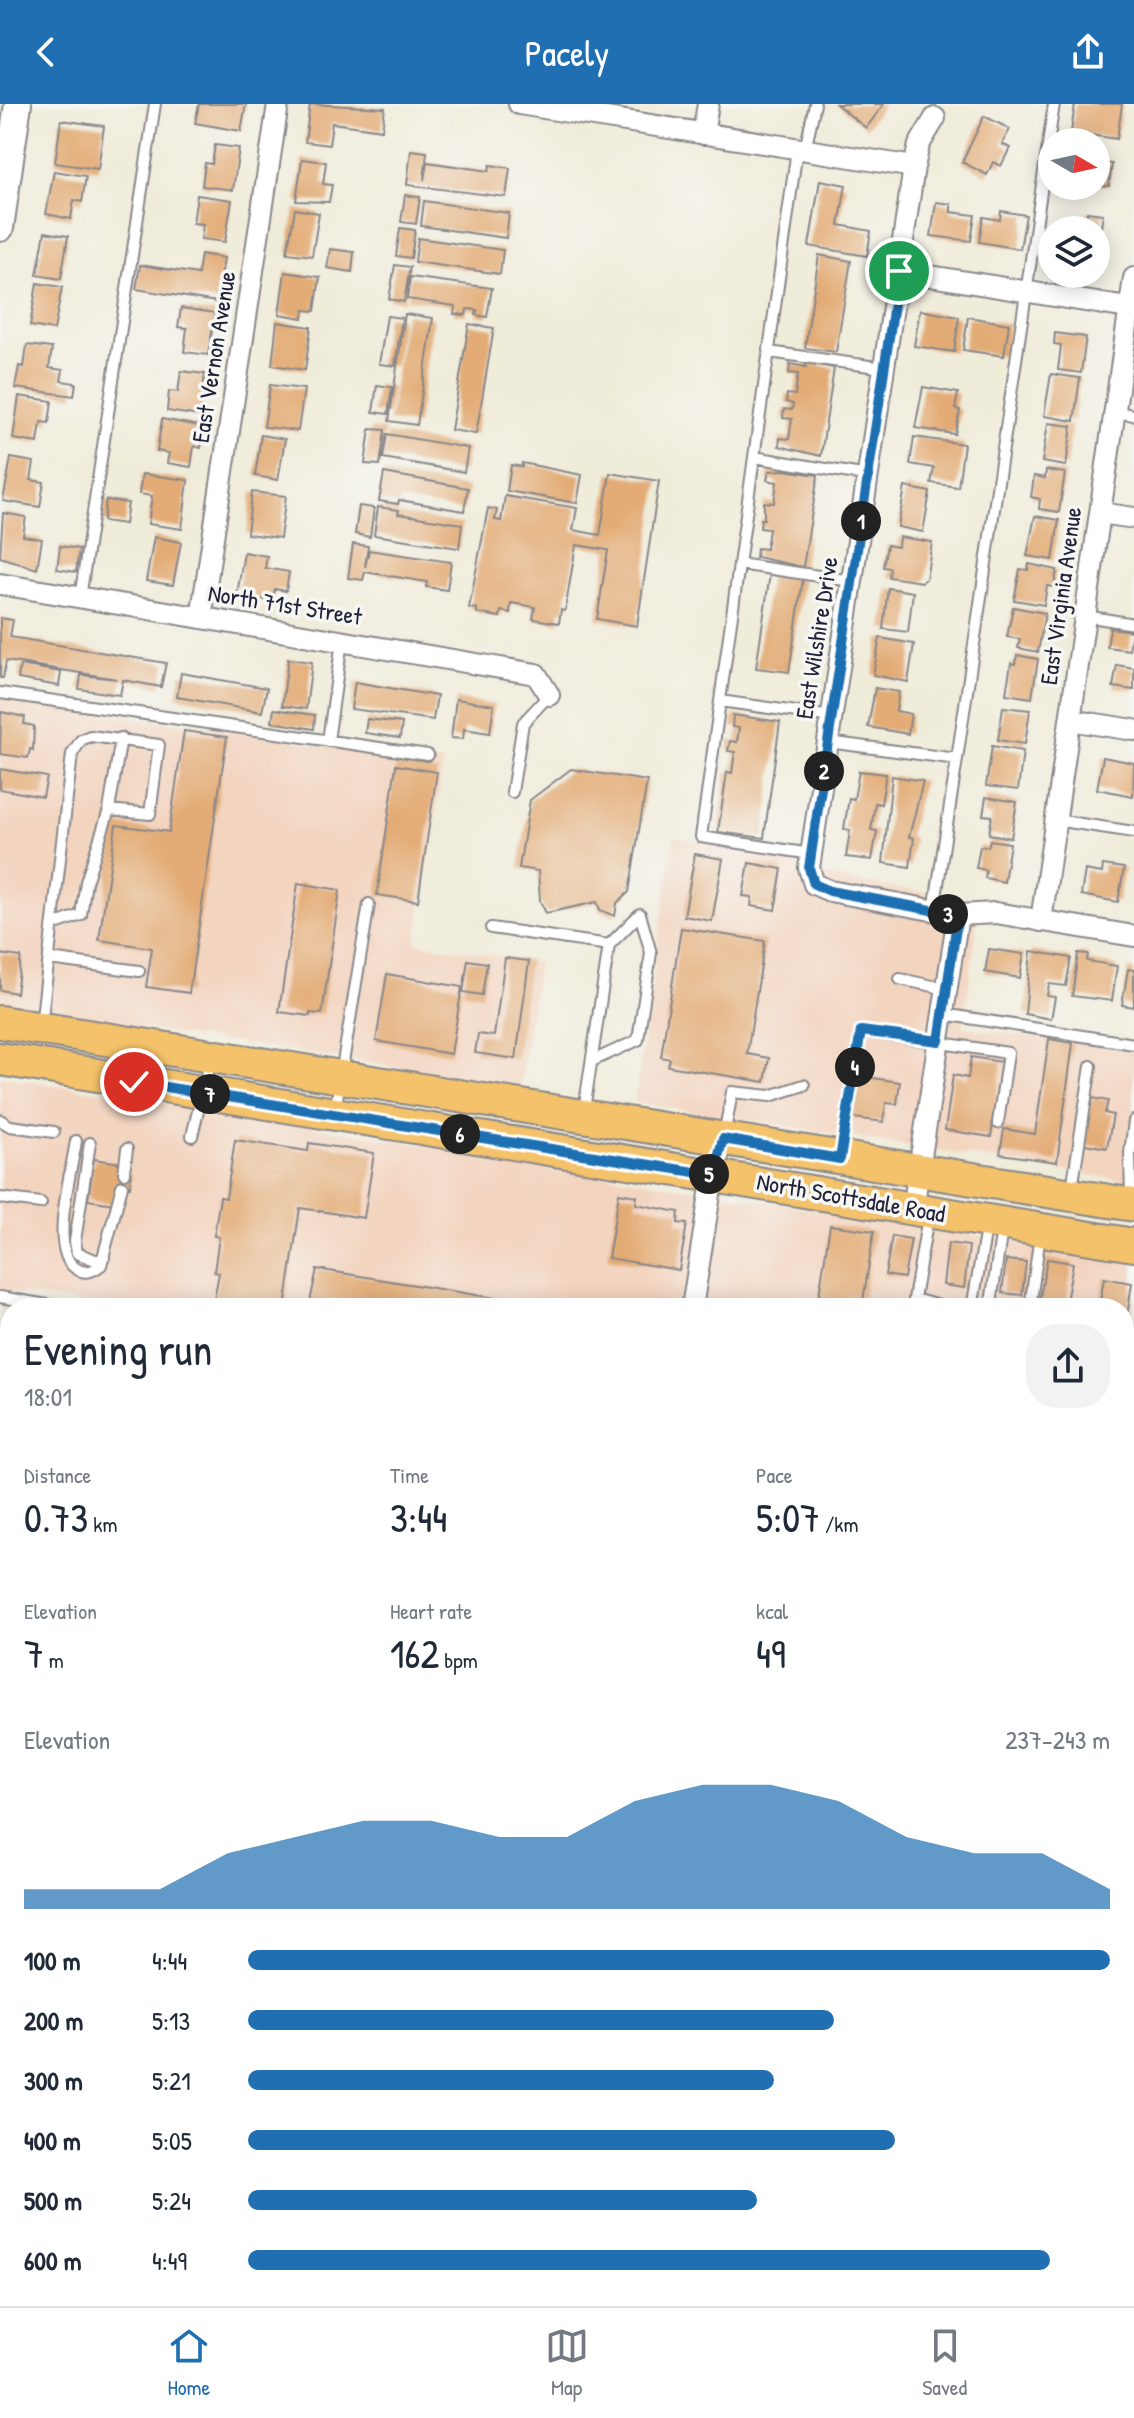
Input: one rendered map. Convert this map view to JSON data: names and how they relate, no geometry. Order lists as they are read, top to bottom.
{
  "streets": {
    "main road": ["North Scottsdale Road"],
    "street": [
      "East Vernon Avenue",
      "East Virginia Avenue",
      "North 71st Street",
      "East Wilshire Drive"
    ]
  },
  "crossings": [
    ["East Vernon Avenue", "North 71st Street"]
  ],
  "north": "right",
  "page": {
    "header": "Pacely",
    "pins": [
      "1",
      "2",
      "3",
      "4",
      "7",
      "6",
      "5"
    ],
    "heading": ["Evening run", "18:01"],
    "stats": [
      ["Distance", "0.73 km"],
      ["Time", "3:44"],
      ["Pace", "5:07 /km"],
      ["Elevation", "7 m"],
      ["Heart rate", "162 bpm"],
      ["kcal", "49"]
    ],
    "chart": ["Elevation", "237–243 m"],
    "list": [
      {
        "name": "100 m",
        "note": "4:44"
      },
      {
        "name": "200 m",
        "note": "5:13"
      },
      {
        "name": "300 m",
        "note": "5:21"
      },
      {
        "name": "400 m",
        "note": "5:05"
      },
      {
        "name": "500 m",
        "note": "5:24"
      },
      {
        "name": "600 m",
        "note": "4:49"
      }
    ],
    "tabs": ["Home", "Map", "Saved"]
  }
}
